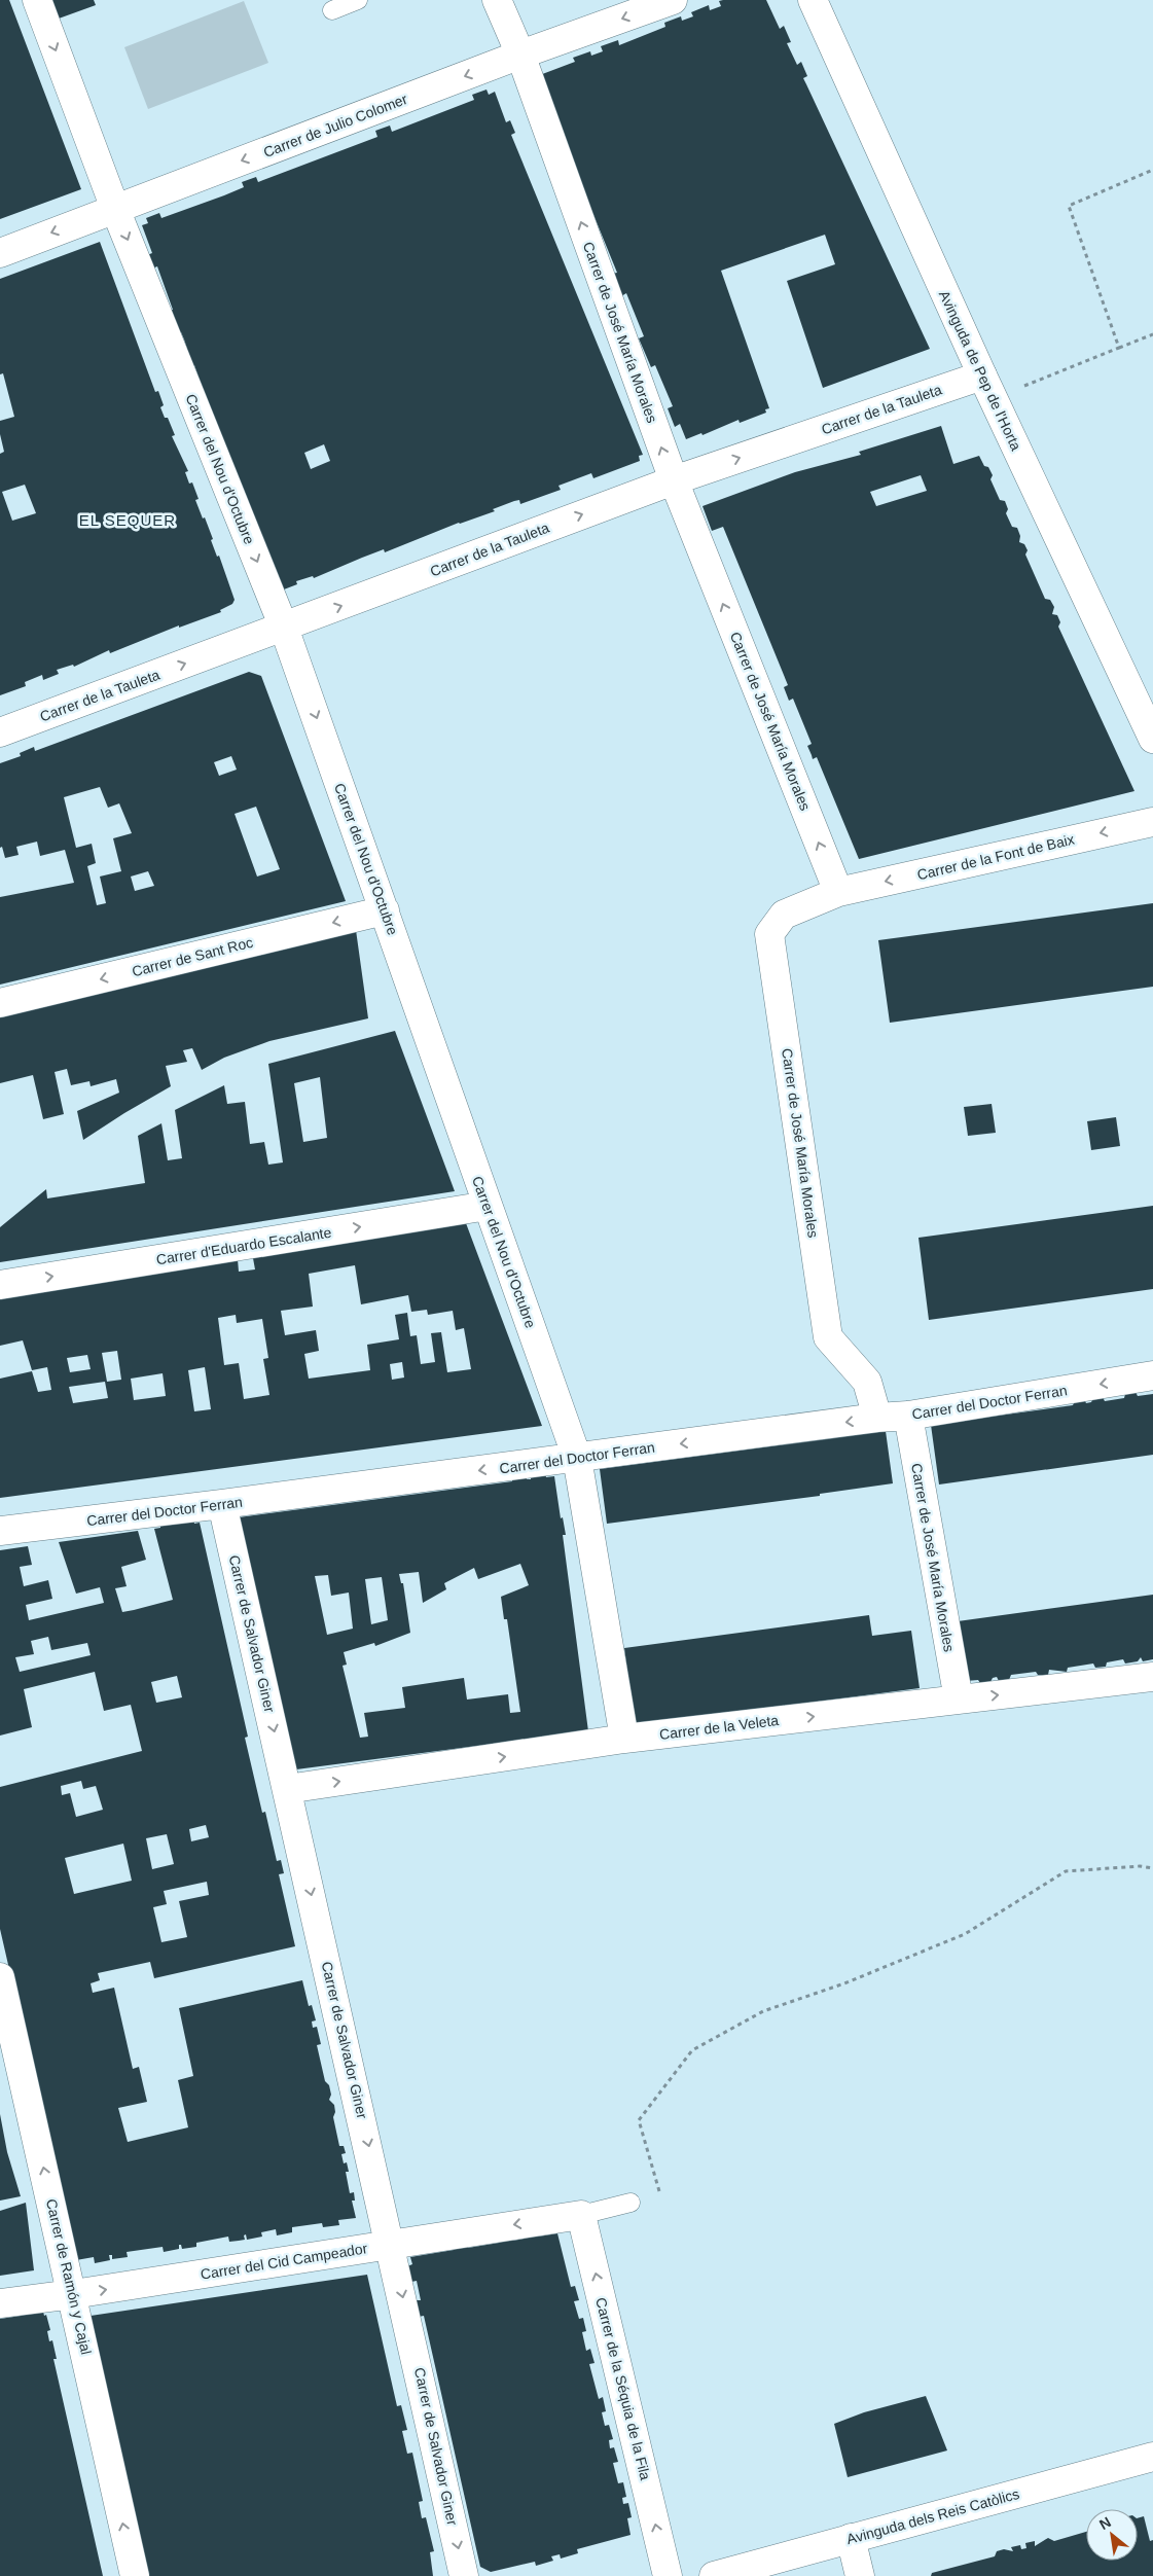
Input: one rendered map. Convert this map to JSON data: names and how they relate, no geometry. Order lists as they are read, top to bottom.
{
  "streets": {
    "street": [
      "Carrer de Julio Colomer",
      "Carrer de José María Morales",
      "Avinguda de Pep de l'Horta",
      "Carrer de la Tauleta",
      "Carrer del Nou d'Octubre",
      "Carrer de la Font de Baix",
      "Carrer de Sant Roc",
      "Carrer d'Eduardo Escalante",
      "Carrer del Doctor Ferran",
      "Carrer de Salvador Giner",
      "Carrer de la Veleta",
      "Carrer del Cid Campeador",
      "Carrer de Ramón y Cajal",
      "Carrer de la Séquia de la Fila",
      "Avinguda dels Reis Catòlics"
    ]
  },
  "crossings": [
    ["Carrer de Julio Colomer", "Carrer de José María Morales"],
    ["Carrer de Julio Colomer", "Carrer del Nou d'Octubre"],
    ["Carrer de José María Morales", "Carrer de la Tauleta"],
    ["Carrer de José María Morales", "Carrer de la Font de Baix"],
    ["Carrer de José María Morales", "Carrer del Doctor Ferran"],
    ["Carrer de José María Morales", "Carrer de la Veleta"],
    ["Avinguda de Pep de l'Horta", "Carrer de la Tauleta"],
    ["Carrer de la Tauleta", "Carrer del Nou d'Octubre"],
    ["Carrer del Nou d'Octubre", "Carrer de Sant Roc"],
    ["Carrer del Nou d'Octubre", "Carrer d'Eduardo Escalante"],
    ["Carrer del Nou d'Octubre", "Carrer del Doctor Ferran"],
    ["Carrer del Nou d'Octubre", "Carrer de la Veleta"],
    ["Carrer del Doctor Ferran", "Carrer de Salvador Giner"],
    ["Carrer de Salvador Giner", "Carrer de la Veleta"],
    ["Carrer de Salvador Giner", "Carrer del Cid Campeador"],
    ["Carrer del Cid Campeador", "Carrer de Ramón y Cajal"],
    ["Carrer del Cid Campeador", "Carrer de la Séquia de la Fila"]
  ],
  "one_way": [
    "Carrer de Julio Colomer",
    "Carrer de José María Morales",
    "Carrer de la Tauleta",
    "Carrer del Nou d'Octubre",
    "Carrer de la Font de Baix",
    "Carrer de Sant Roc",
    "Carrer d'Eduardo Escalante",
    "Carrer del Doctor Ferran",
    "Carrer de Salvador Giner",
    "Carrer de la Veleta",
    "Carrer de Ramón y Cajal",
    "Carrer de la Séquia de la Fila"
  ],
  "districts": ["EL SEQUER"],
  "north": "top left"
}
